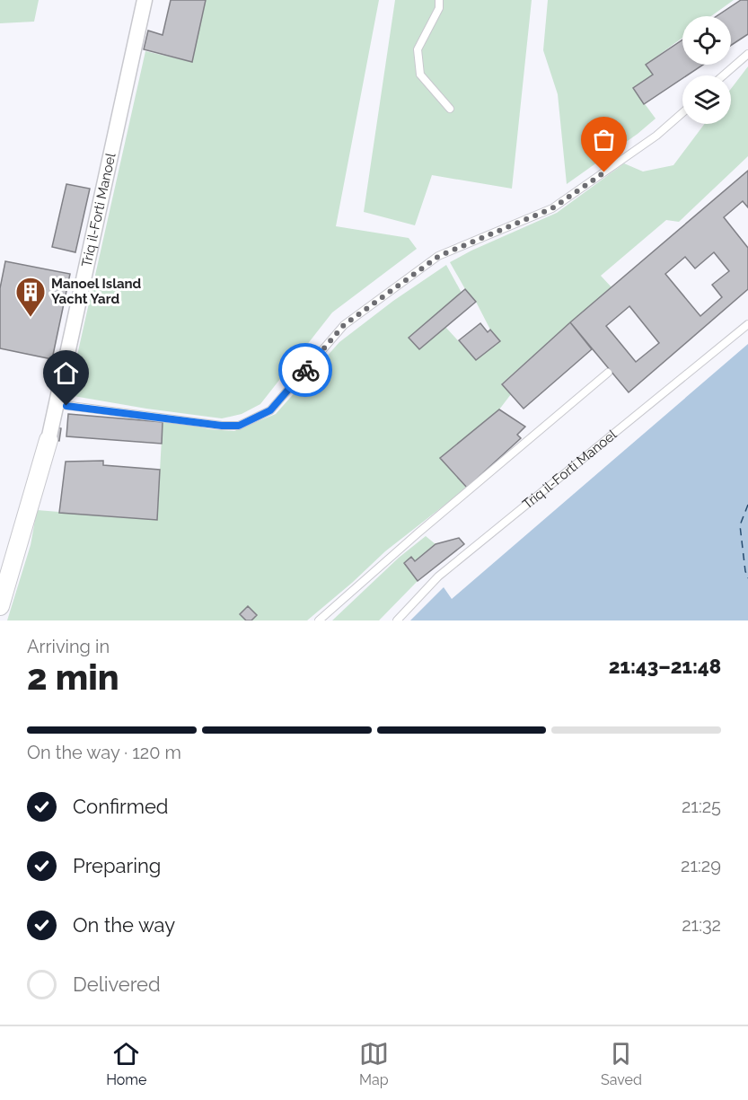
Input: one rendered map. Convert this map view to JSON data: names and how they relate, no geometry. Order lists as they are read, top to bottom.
{
  "streets": {
    "street": ["Triq il-Forti Manoel"]
  },
  "places": {
    "building": ["Manoel Island Yacht Yard"]
  },
  "page": {
    "heading": ["2 min", "Arriving in", "21:43–21:48"],
    "bar": "On the way · 120 m",
    "list": [
      ["Confirmed", "21:25"],
      ["Preparing", "21:29"],
      ["On the way", "21:32"],
      "Delivered"
    ],
    "tabs": ["Home", "Map", "Saved"]
  }
}
